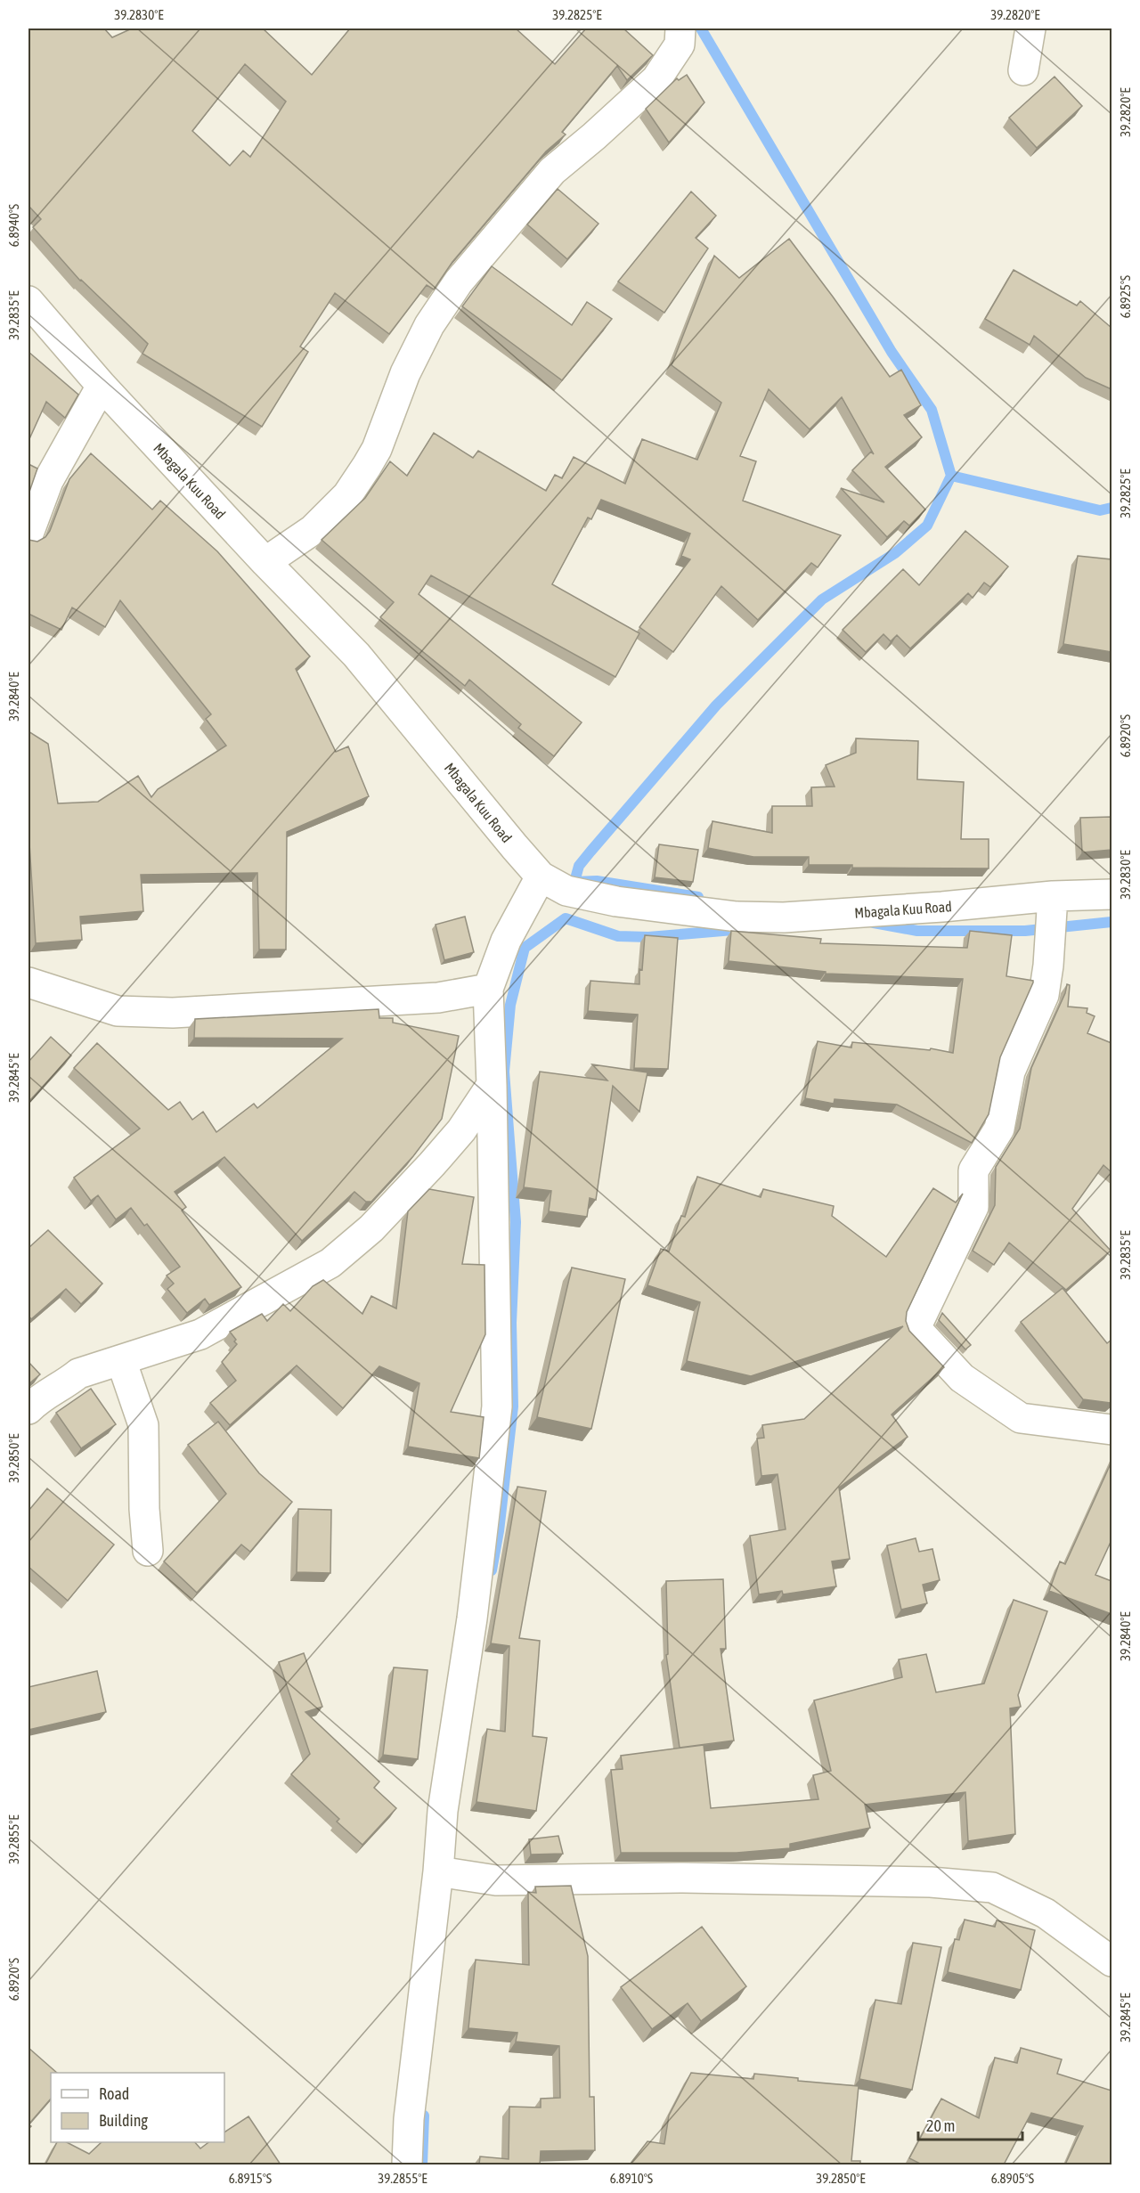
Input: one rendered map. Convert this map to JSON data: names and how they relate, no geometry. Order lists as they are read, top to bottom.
{
  "streets": {
    "street": ["Mbagala Kuu Road"]
  },
  "legend": ["Road", "Building"],
  "scale_bar": "20 m",
  "coordinates": [
    "39.2830°E",
    "39.2825°E",
    "39.2820°E",
    "6.8940°S",
    "6.8925°S",
    "39.2835°E",
    "39.2840°E",
    "6.8920°S",
    "39.2845°E",
    "39.2850°E",
    "39.2855°E",
    "6.8915°S",
    "6.8910°S",
    "6.8905°S"
  ]
}
